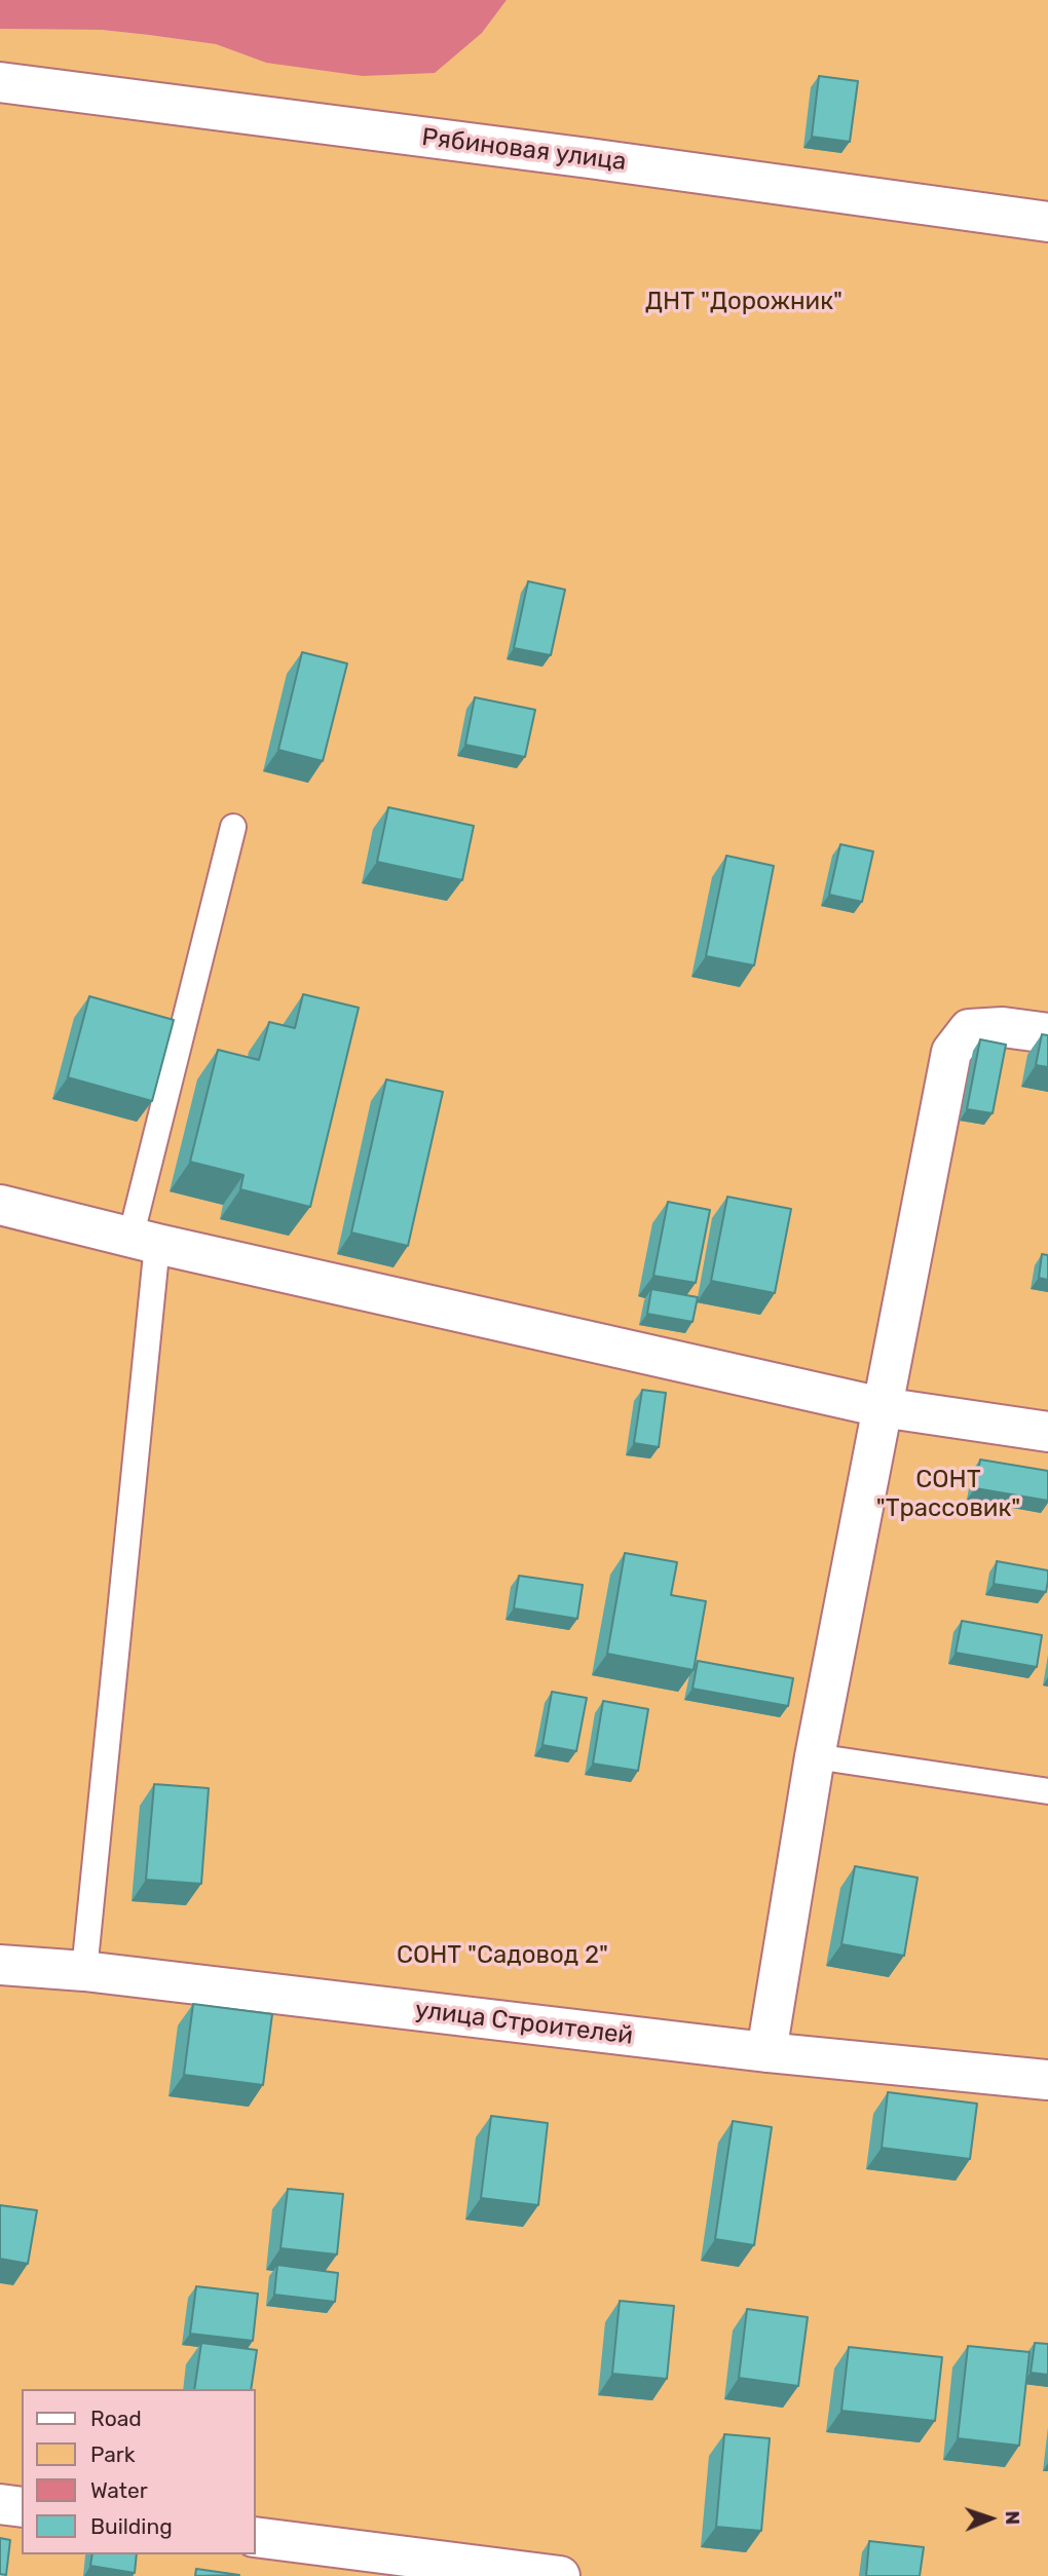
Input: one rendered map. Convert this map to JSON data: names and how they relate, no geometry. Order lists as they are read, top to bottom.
{
  "streets": {
    "street": ["Рябиновая улица", "улица Строителей"]
  },
  "parks": ["ДНТ \"Дорожник\"", "СОНТ \"Трассовик\"", "СОНТ \"Садовод 2\""],
  "legend": [
    "Road",
    "Park",
    "Water",
    "Building"
  ],
  "north": "right"
}
